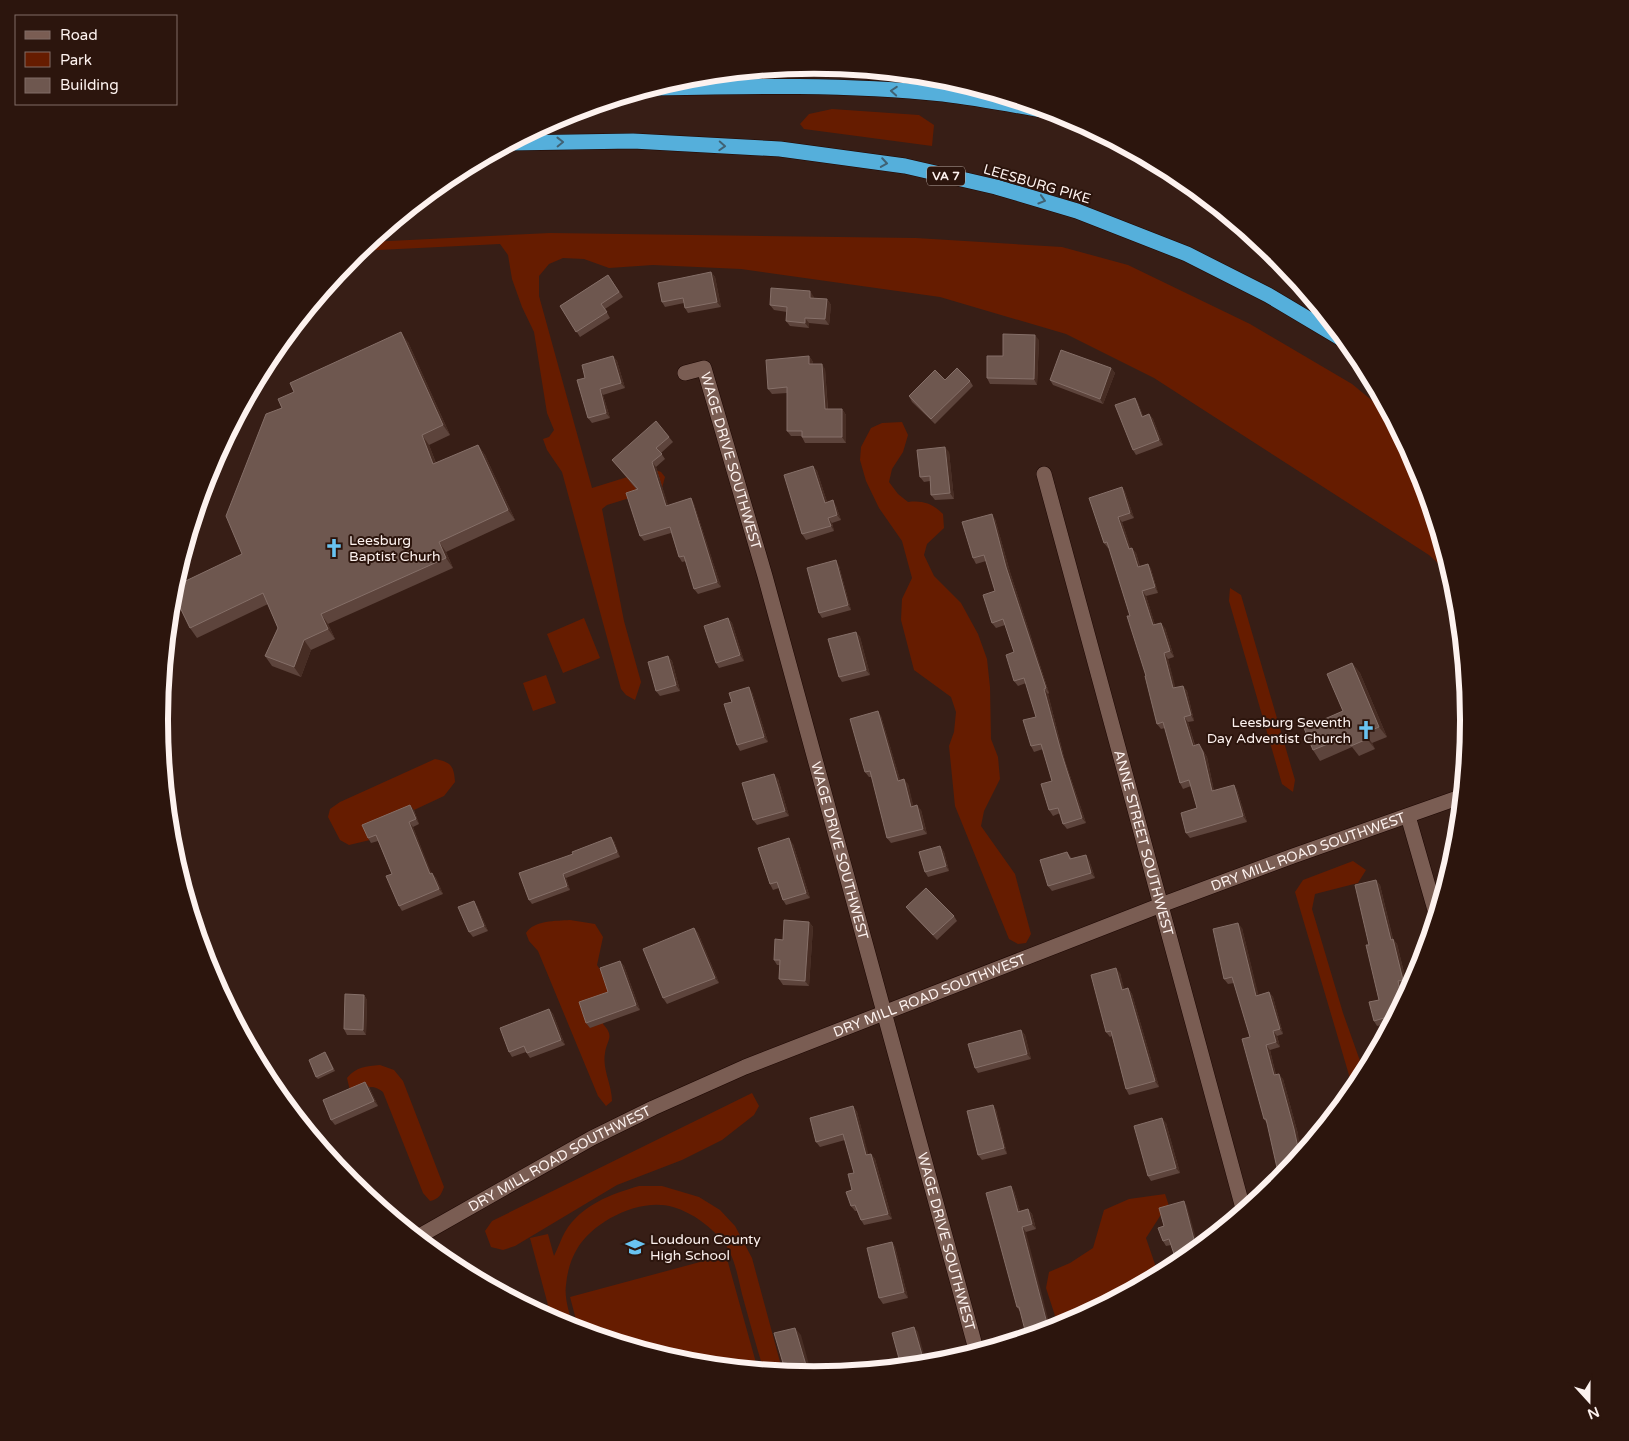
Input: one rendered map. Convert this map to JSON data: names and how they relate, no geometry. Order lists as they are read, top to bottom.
{
  "streets": {
    "highway": ["VA 7", "LEESBURG PIKE"],
    "street": ["WAGE DRIVE SOUTHWEST", "ANNE STREET SOUTHWEST", "DRY MILL ROAD SOUTHWEST"]
  },
  "crossings": [
    ["WAGE DRIVE SOUTHWEST", "DRY MILL ROAD SOUTHWEST"],
    ["ANNE STREET SOUTHWEST", "DRY MILL ROAD SOUTHWEST"]
  ],
  "places": {
    "church": ["Leesburg Baptist Churh", "Leesburg Seventh Day Adventist Church"],
    "school or university": ["Loudoun County High School"]
  },
  "legend": ["Road", "Park", "Building"],
  "north": "bottom"
}
